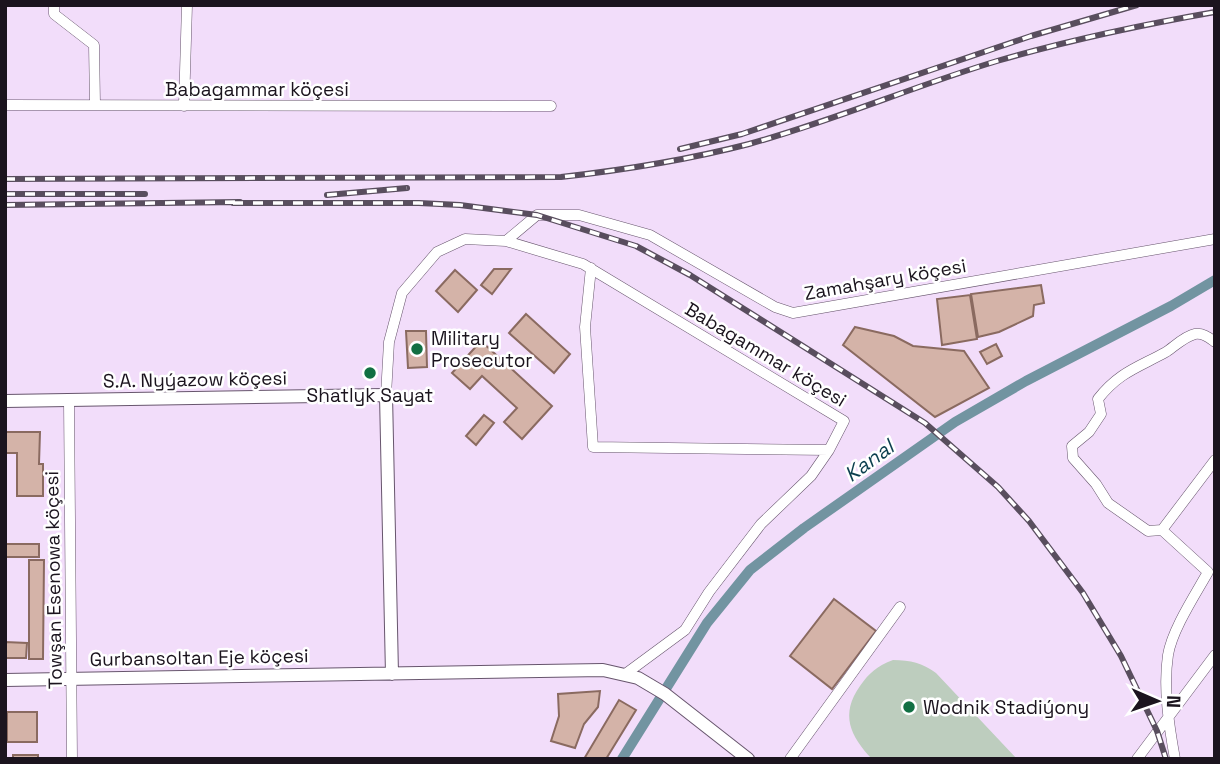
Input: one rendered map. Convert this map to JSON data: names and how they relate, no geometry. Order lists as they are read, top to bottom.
{
  "streets": {
    "street": [
      "Babagammar köçesi",
      "Zamahşary köçesi",
      "S.A. Nyýazow köçesi",
      "Towşan Esenowa köçesi",
      "Gurbansoltan Eje köçesi"
    ]
  },
  "crossings": [
    ["Babagammar köçesi", "Zamahşary köçesi"],
    ["Babagammar köçesi", "S.A. Nyýazow köçesi"],
    ["Babagammar köçesi", "Gurbansoltan Eje köçesi"],
    ["S.A. Nyýazow köçesi", "Towşan Esenowa köçesi"],
    ["Towşan Esenowa köçesi", "Gurbansoltan Eje köçesi"]
  ],
  "water": ["Kanal"],
  "places": ["Military Prosecutor", "Shatlyk Sayat", "Wodnik Stadiýony"],
  "north": "right"
}
